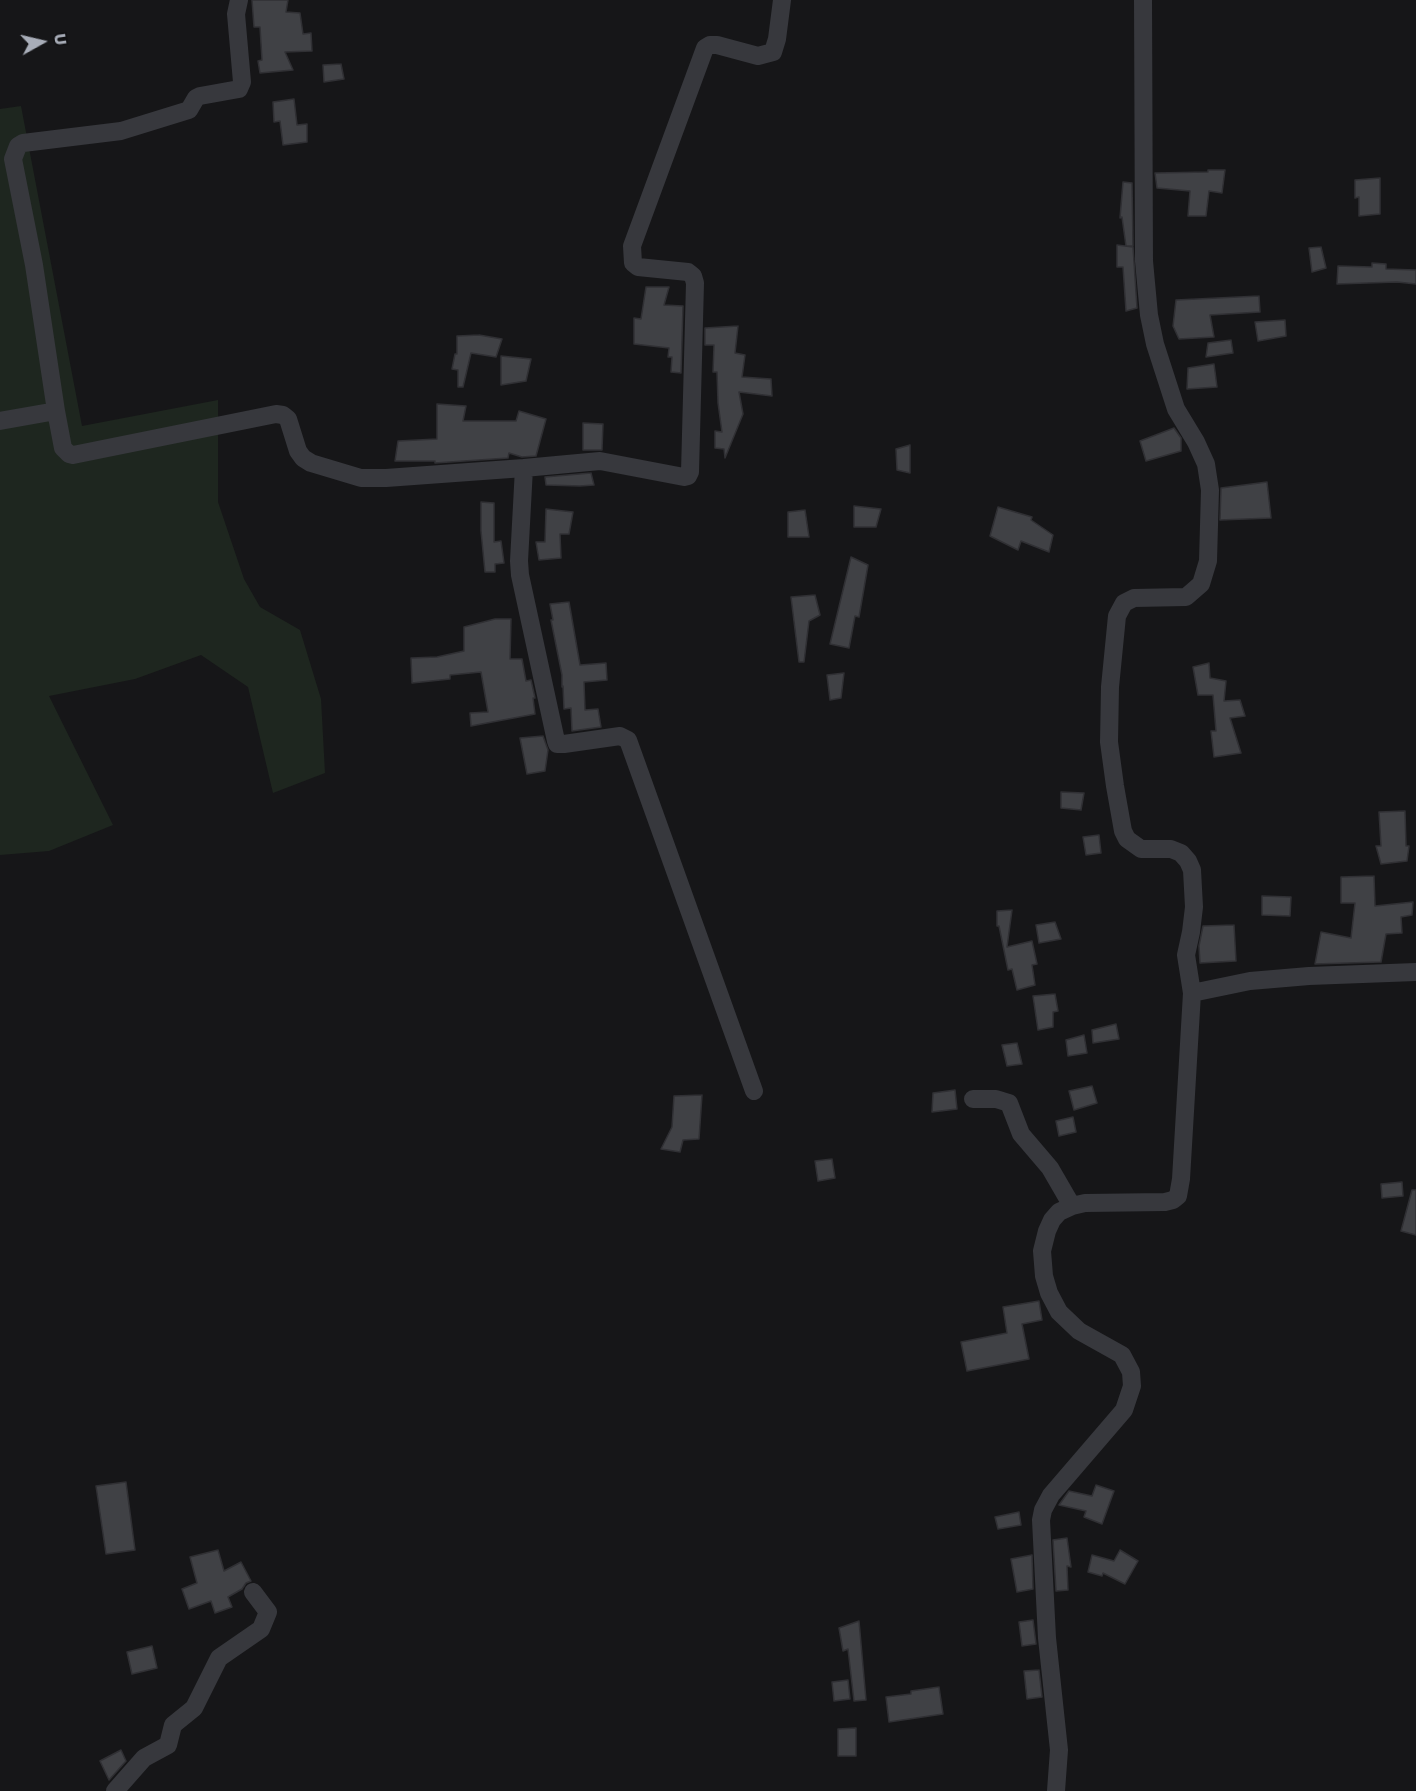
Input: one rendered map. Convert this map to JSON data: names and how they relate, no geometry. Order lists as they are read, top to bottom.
{
  "north": "right"
}
